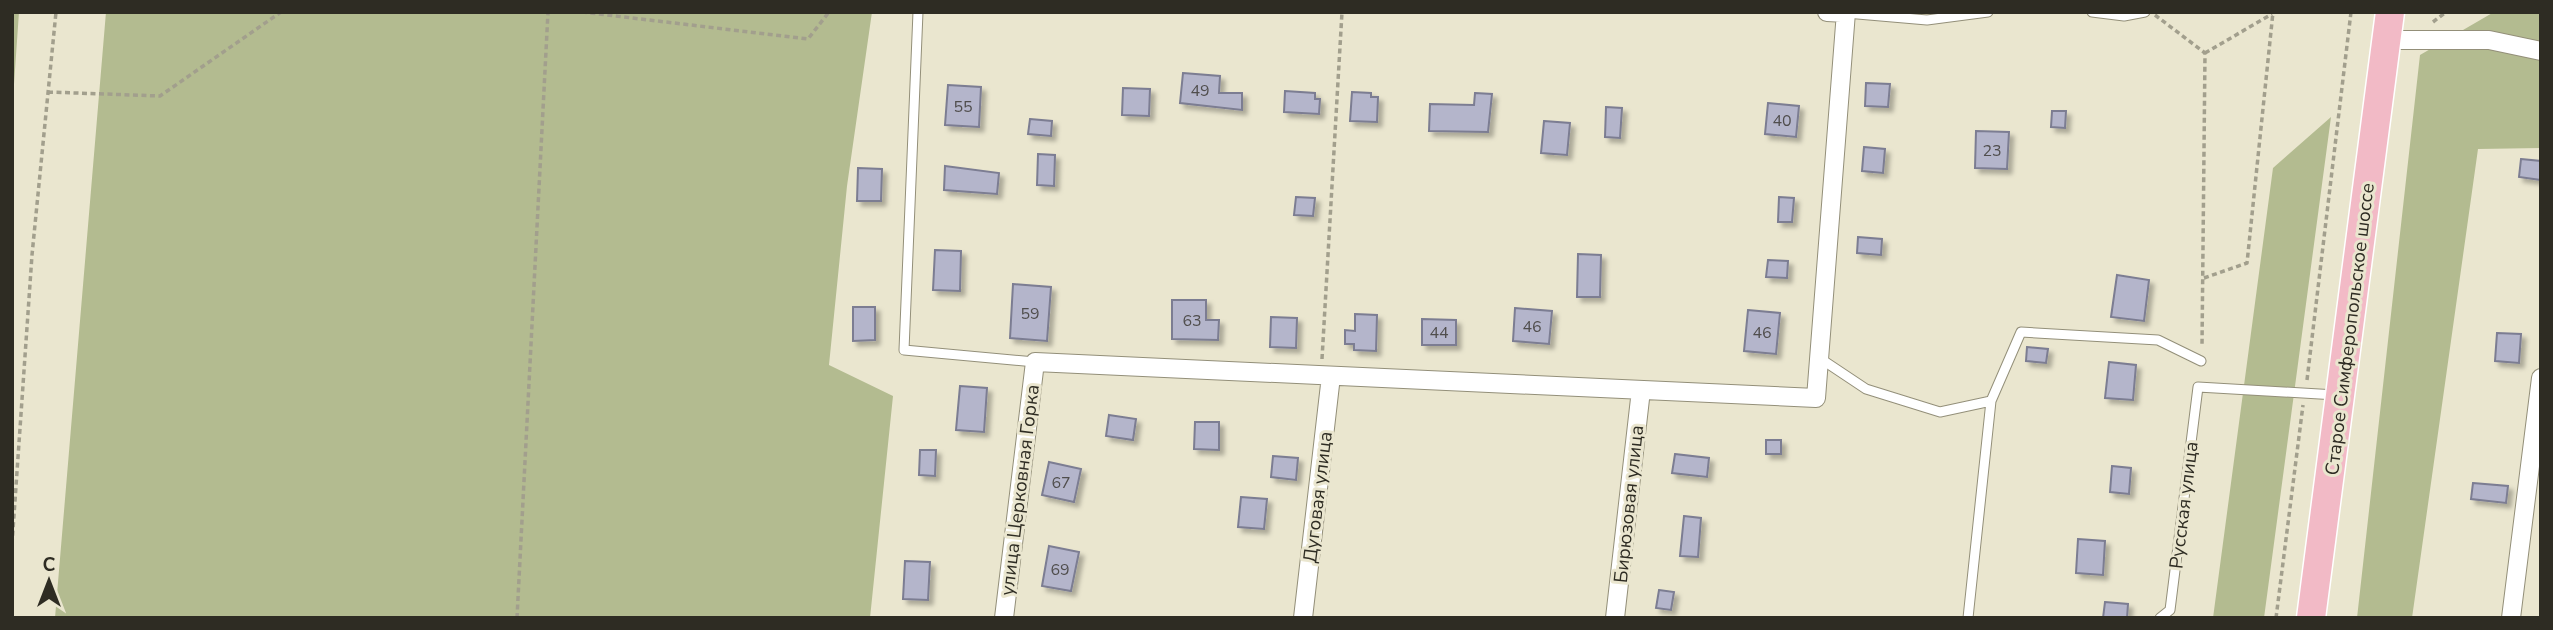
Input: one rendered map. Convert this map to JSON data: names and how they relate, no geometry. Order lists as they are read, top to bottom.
{
  "streets": {
    "main road": ["Старое Симферопольское шоссе"],
    "street": ["улица Церковная Горка", "Дуговая улица", "Бирюзовая улица"],
    "lane": ["Русская улица"]
  },
  "house_numbers": [
    "49",
    "55",
    "40",
    "23",
    "59",
    "63",
    "46",
    "44",
    "46",
    "67",
    "69"
  ],
  "north": "top"
}
